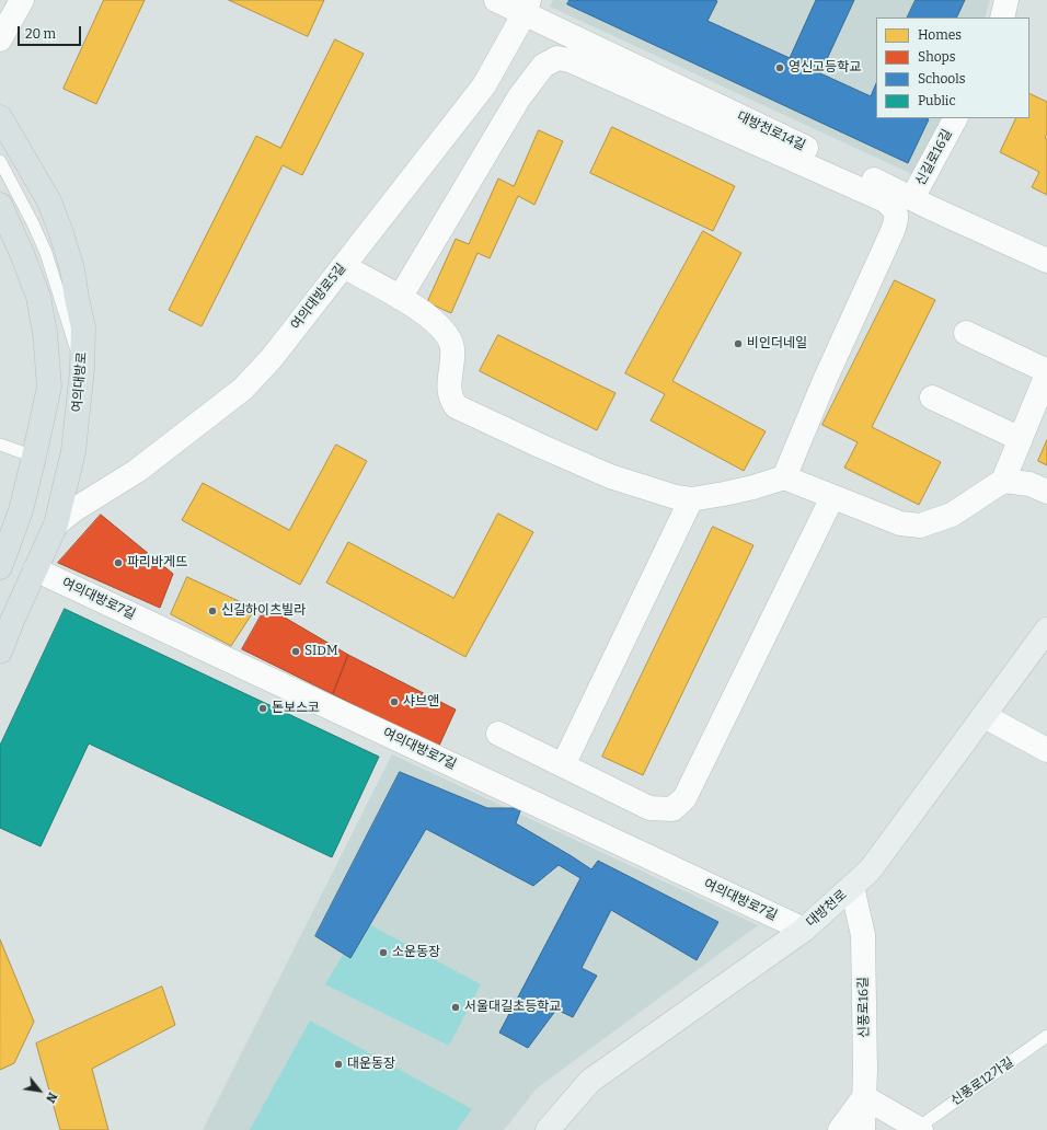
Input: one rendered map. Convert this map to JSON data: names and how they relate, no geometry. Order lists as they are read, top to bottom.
{
  "streets": {
    "main road": ["여의대방로", "대방천로"],
    "street": [
      "대방천로14길",
      "신길로16길",
      "여의대방로5길",
      "여의대방로7길",
      "신풍로16길"
    ],
    "lane": ["신풍로12가길"]
  },
  "crossings": [
    ["대방천로14길", "신길로16길"],
    ["대방천로14길", "여의대방로5길"],
    ["여의대방로5길", "여의대방로"],
    ["여의대방로", "여의대방로7길"],
    ["여의대방로7길", "대방천로"],
    ["대방천로", "신풍로16길"]
  ],
  "places": [
    "영신고등학교",
    "비인더네일",
    "파리바게뜨",
    "신길하이츠빌라",
    "SIDM",
    "샤브앤",
    "돈보스코",
    "소운동장",
    "서울대길초등학교",
    "대운동장"
  ],
  "legend": [
    "Homes",
    "Shops",
    "Schools",
    "Public"
  ],
  "scale_bar": "20 m",
  "north": "bottom right"
}
